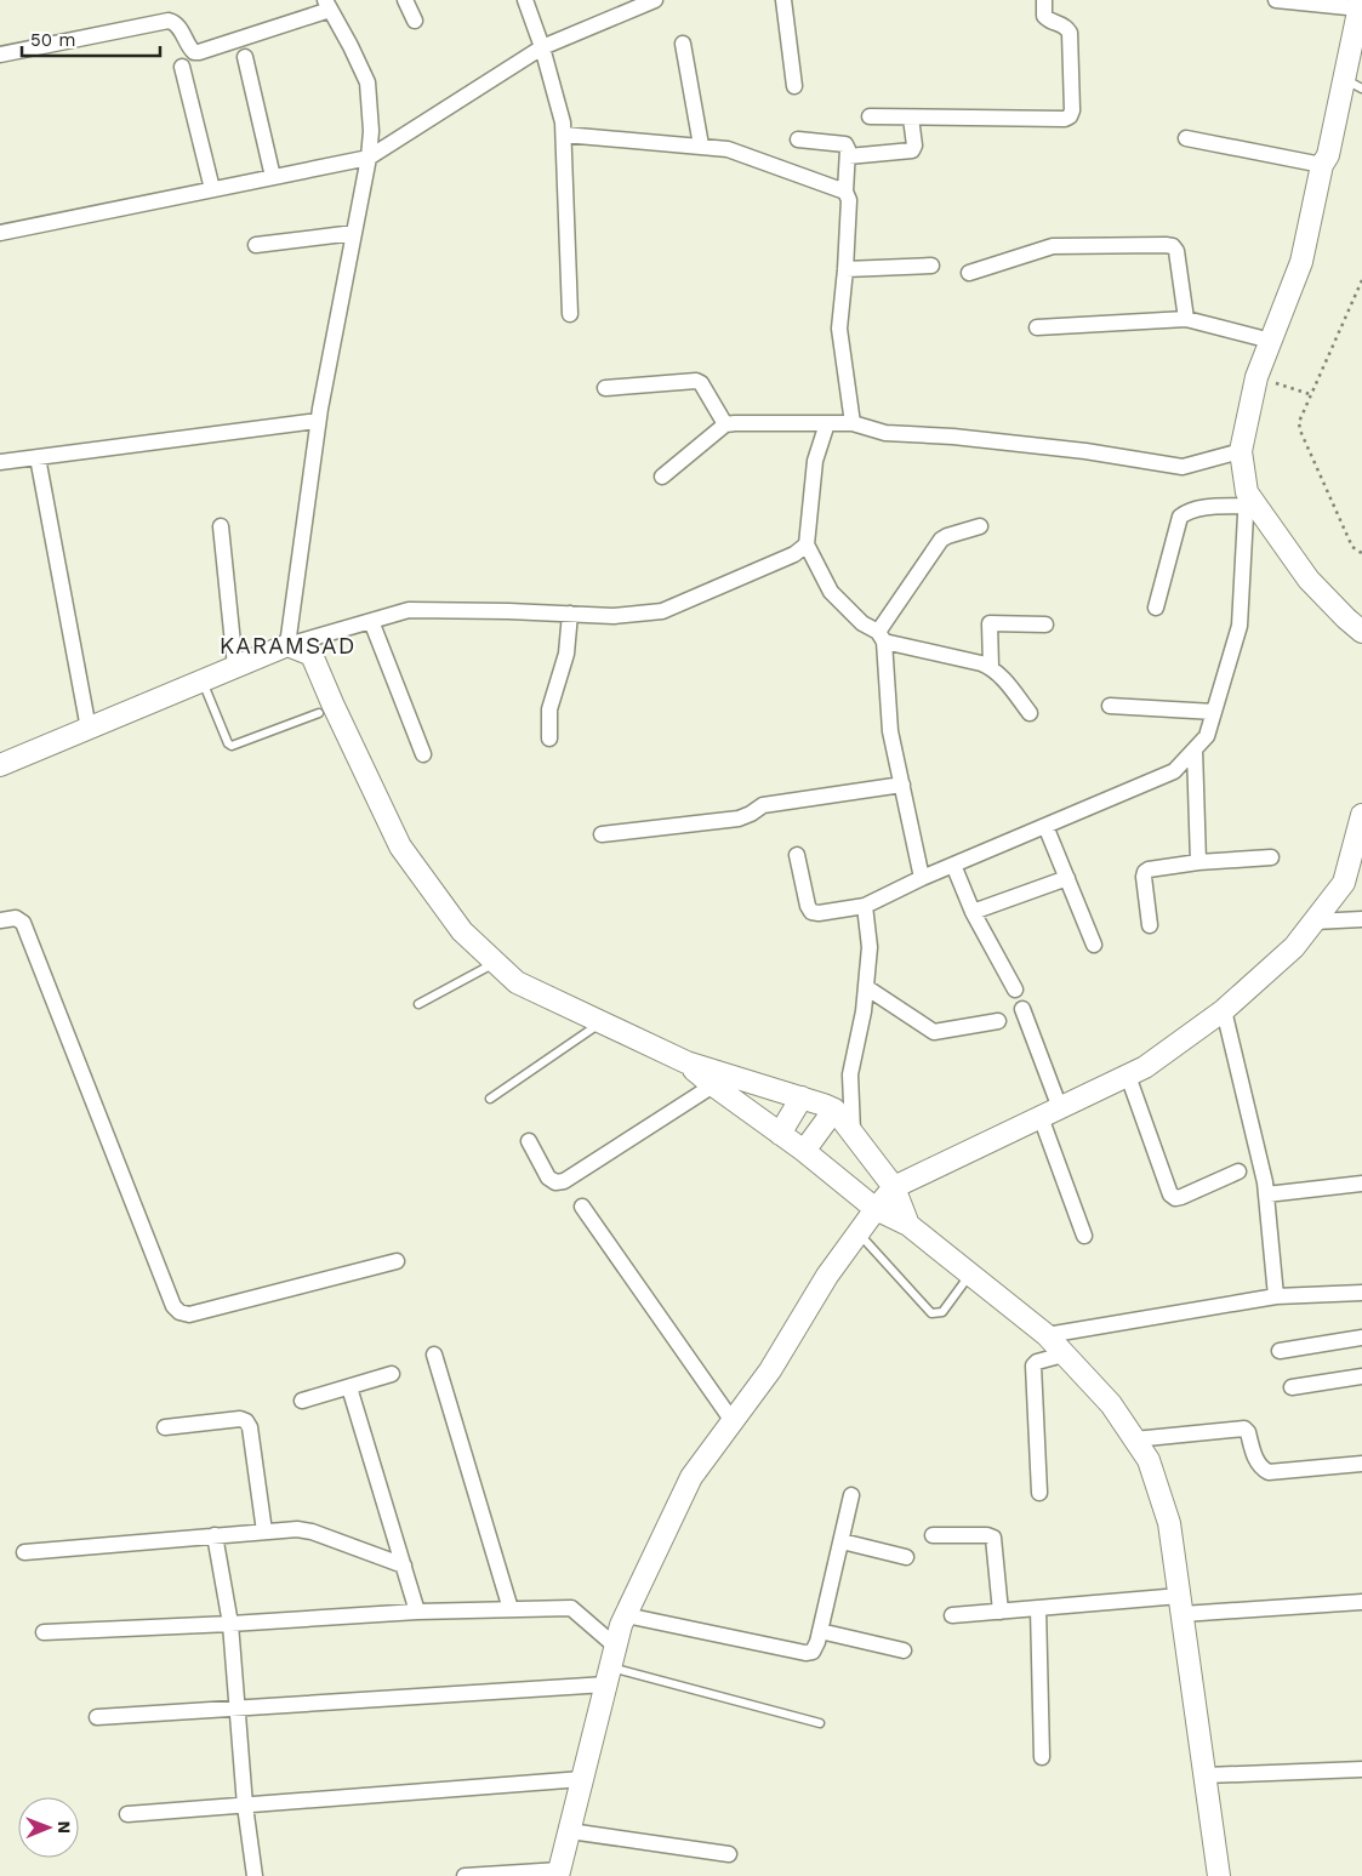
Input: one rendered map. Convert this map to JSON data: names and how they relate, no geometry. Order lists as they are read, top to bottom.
{
  "districts": ["KARAMSAD"],
  "scale_bar": "50 m",
  "north": "right"
}
